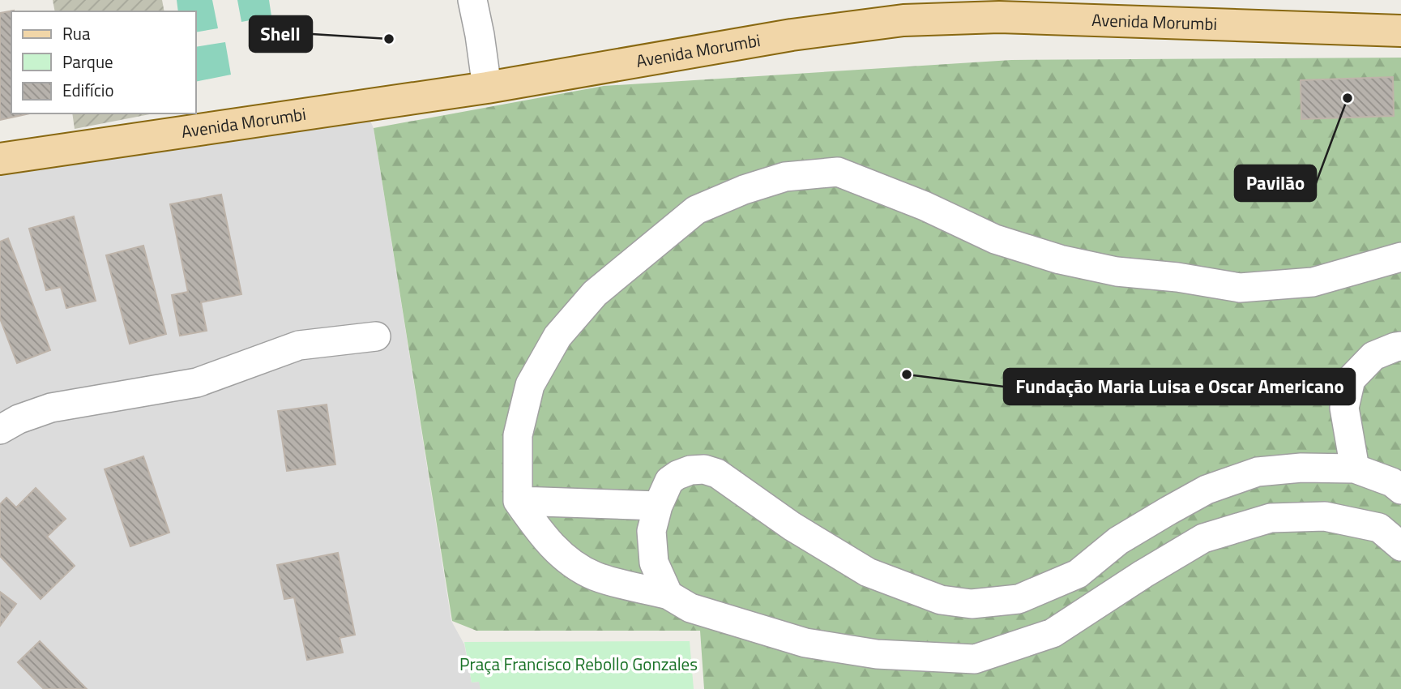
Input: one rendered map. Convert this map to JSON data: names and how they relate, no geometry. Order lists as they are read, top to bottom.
{
  "streets": {
    "main road": ["Avenida Morumbi"]
  },
  "parks": ["Praça Francisco Rebollo Gonzales"],
  "places": ["Shell", "Pavilão", "Fundação Maria Luisa e Oscar Americano"],
  "legend": ["Rua", "Parque", "Edifício"]
}
